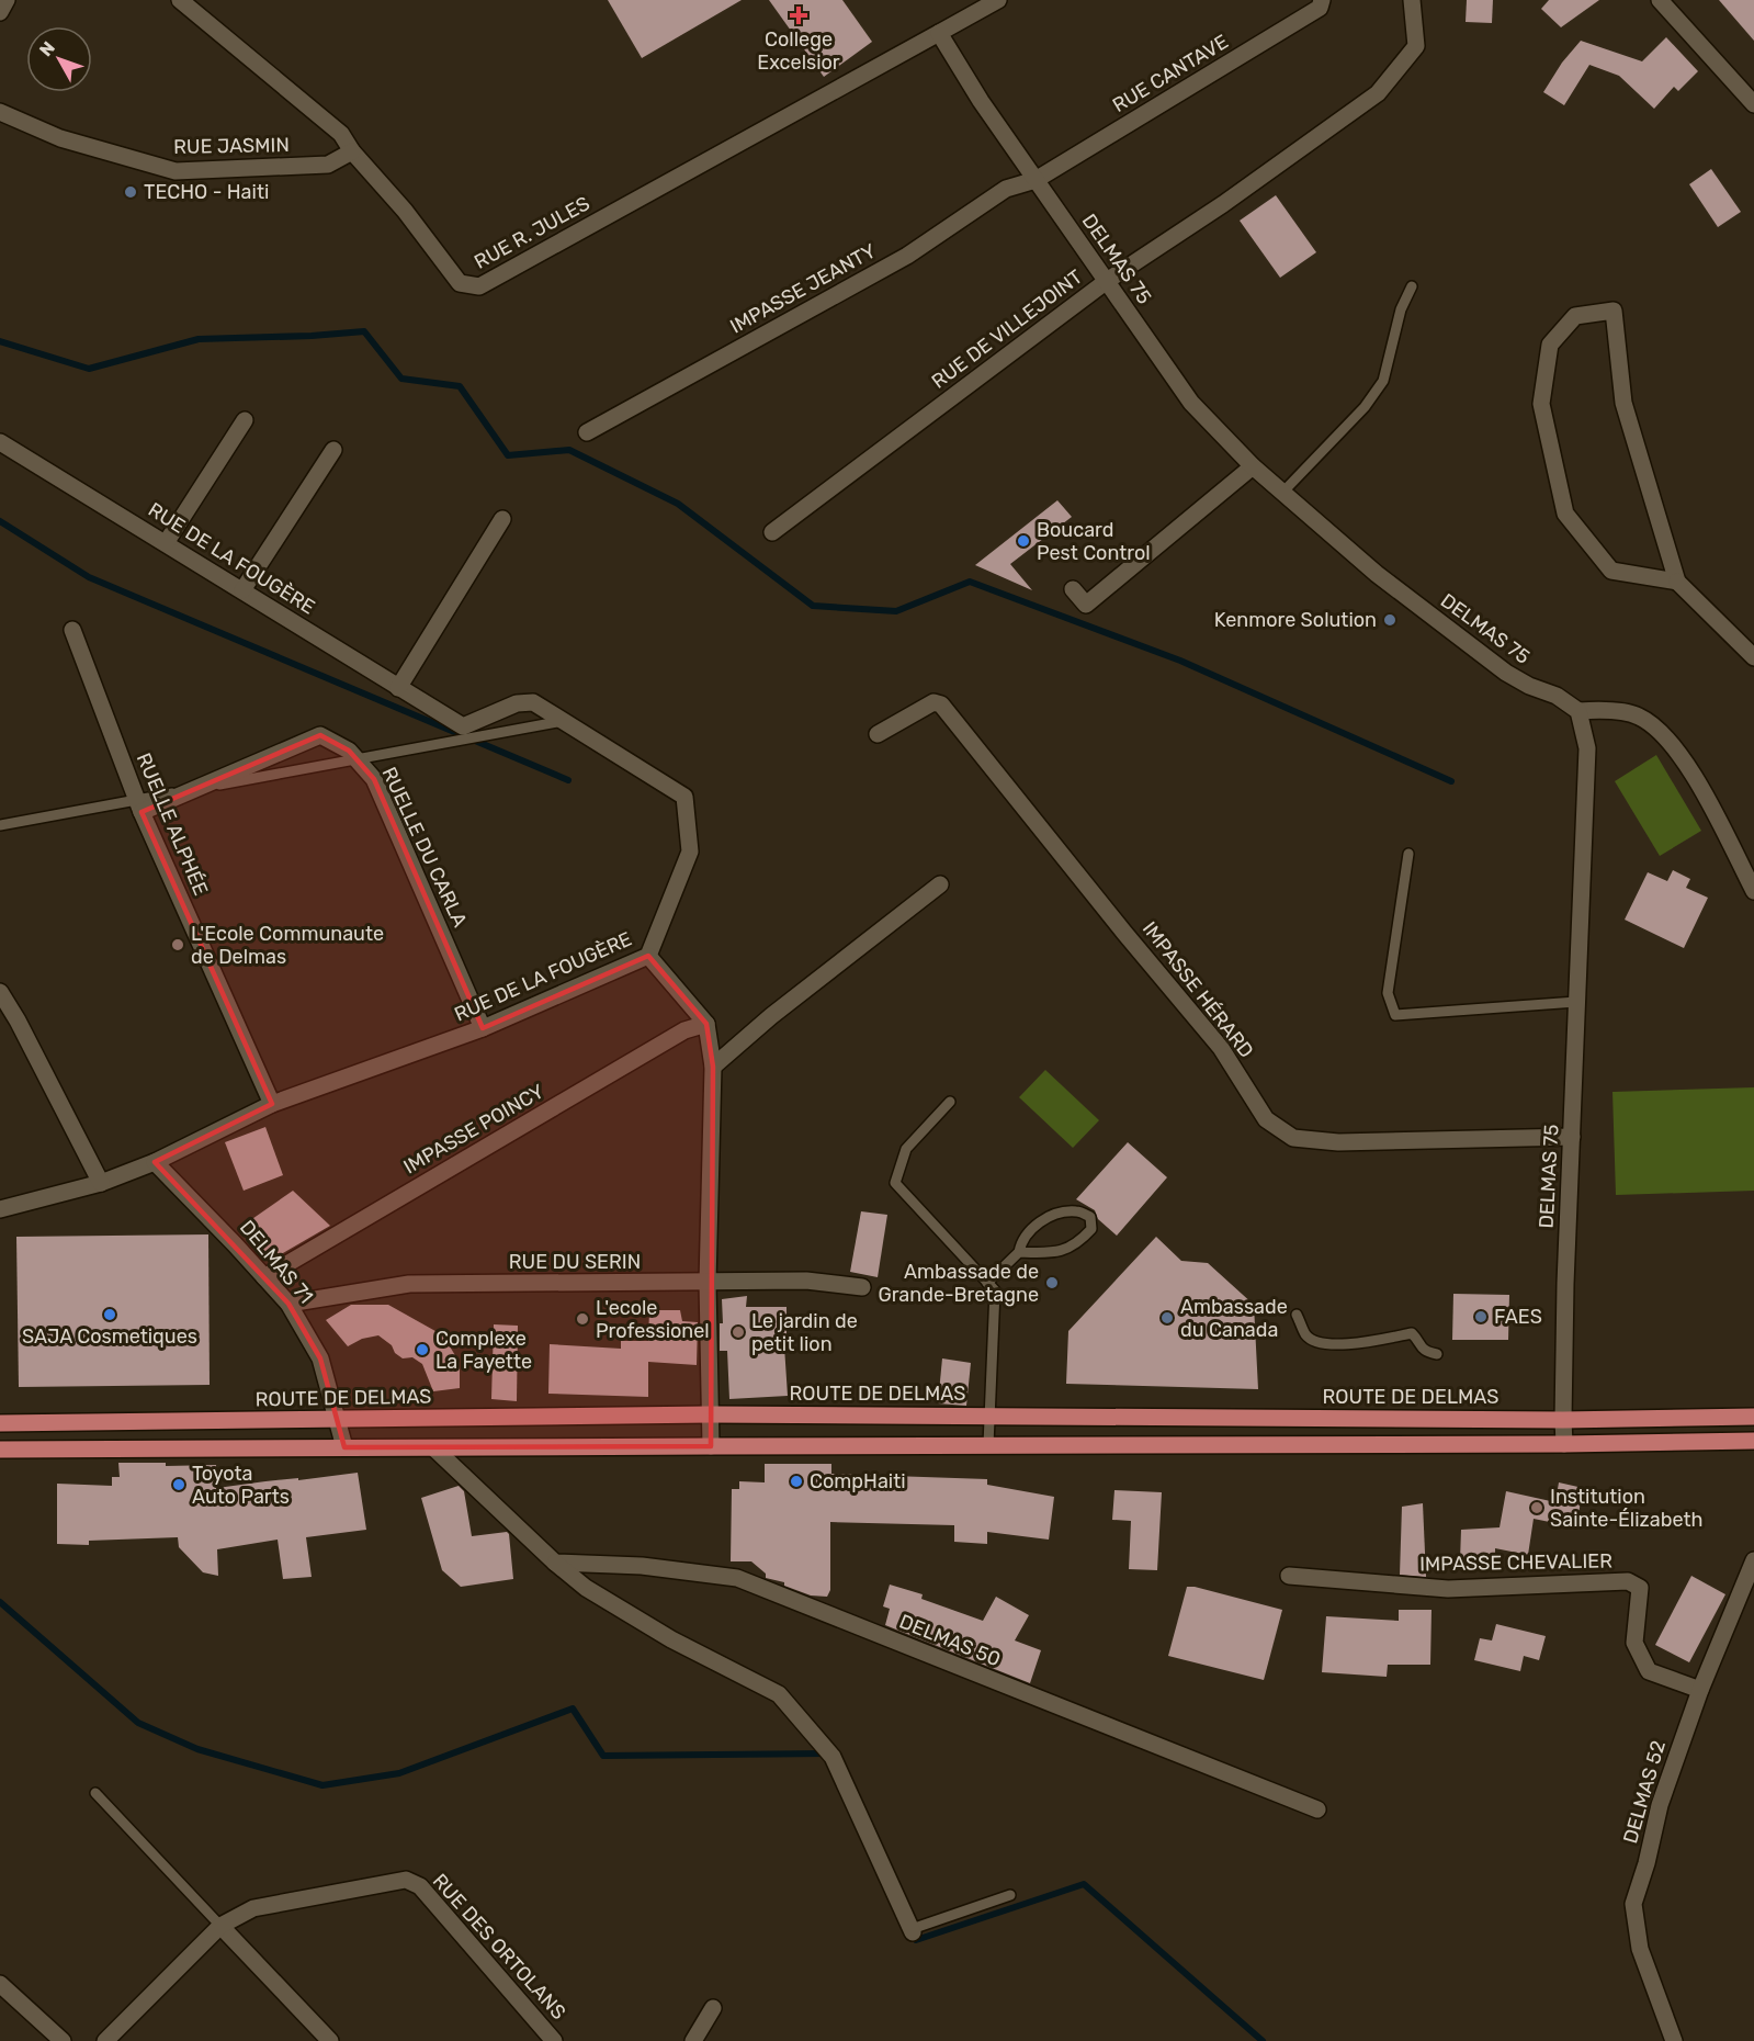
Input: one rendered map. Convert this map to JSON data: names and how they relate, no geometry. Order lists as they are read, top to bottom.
{
  "streets": {
    "main road": ["ROUTE DE DELMAS"],
    "street": [
      "RUE CANTAVE",
      "RUE JASMIN",
      "RUE R. JULES",
      "DELMAS 75",
      "IMPASSE JEANTY",
      "RUE DE VILLEJOINT",
      "RUE DE LA FOUGÈRE",
      "RUELLE ALPHÉE",
      "RUELLE DU CARLA",
      "IMPASSE HÉRARD",
      "IMPASSE POINCY",
      "DELMAS 71",
      "RUE DU SERIN",
      "IMPASSE CHEVALIER",
      "DELMAS 50",
      "DELMAS 52",
      "RUE DES ORTOLANS"
    ]
  },
  "crossings": [
    ["RUE CANTAVE", "DELMAS 75"],
    ["RUE CANTAVE", "IMPASSE JEANTY"],
    ["RUE JASMIN", "RUE R. JULES"],
    ["RUE R. JULES", "DELMAS 75"],
    ["DELMAS 75", "IMPASSE JEANTY"],
    ["DELMAS 75", "RUE DE VILLEJOINT"],
    ["DELMAS 75", "IMPASSE HÉRARD"],
    ["DELMAS 75", "ROUTE DE DELMAS"],
    ["RUE DE LA FOUGÈRE", "RUELLE ALPHÉE"],
    ["RUE DE LA FOUGÈRE", "RUELLE DU CARLA"],
    ["RUE DE LA FOUGÈRE", "DELMAS 71"],
    ["RUELLE ALPHÉE", "RUELLE DU CARLA"],
    ["IMPASSE POINCY", "DELMAS 71"],
    ["DELMAS 71", "RUE DU SERIN"],
    ["DELMAS 71", "ROUTE DE DELMAS"],
    ["IMPASSE CHEVALIER", "DELMAS 52"]
  ],
  "places": {
    "health": ["College Excelsior"],
    "other": [
      "TECHO - Haiti",
      "Boucard Pest Control",
      "Kenmore Solution",
      "L'Ecole Communaute de Delmas",
      "Ambassade de Grande-Bretagne",
      "SAJA Cosmetiques",
      "FAES",
      "Ambassade du Canada",
      "L'ecole Professionel",
      "Le jardin de petit lion",
      "Complexe La Fayette",
      "CompHaiti",
      "Toyota Auto Parts",
      "Institution Sainte-Élizabeth"
    ]
  },
  "north": "top left"
}
